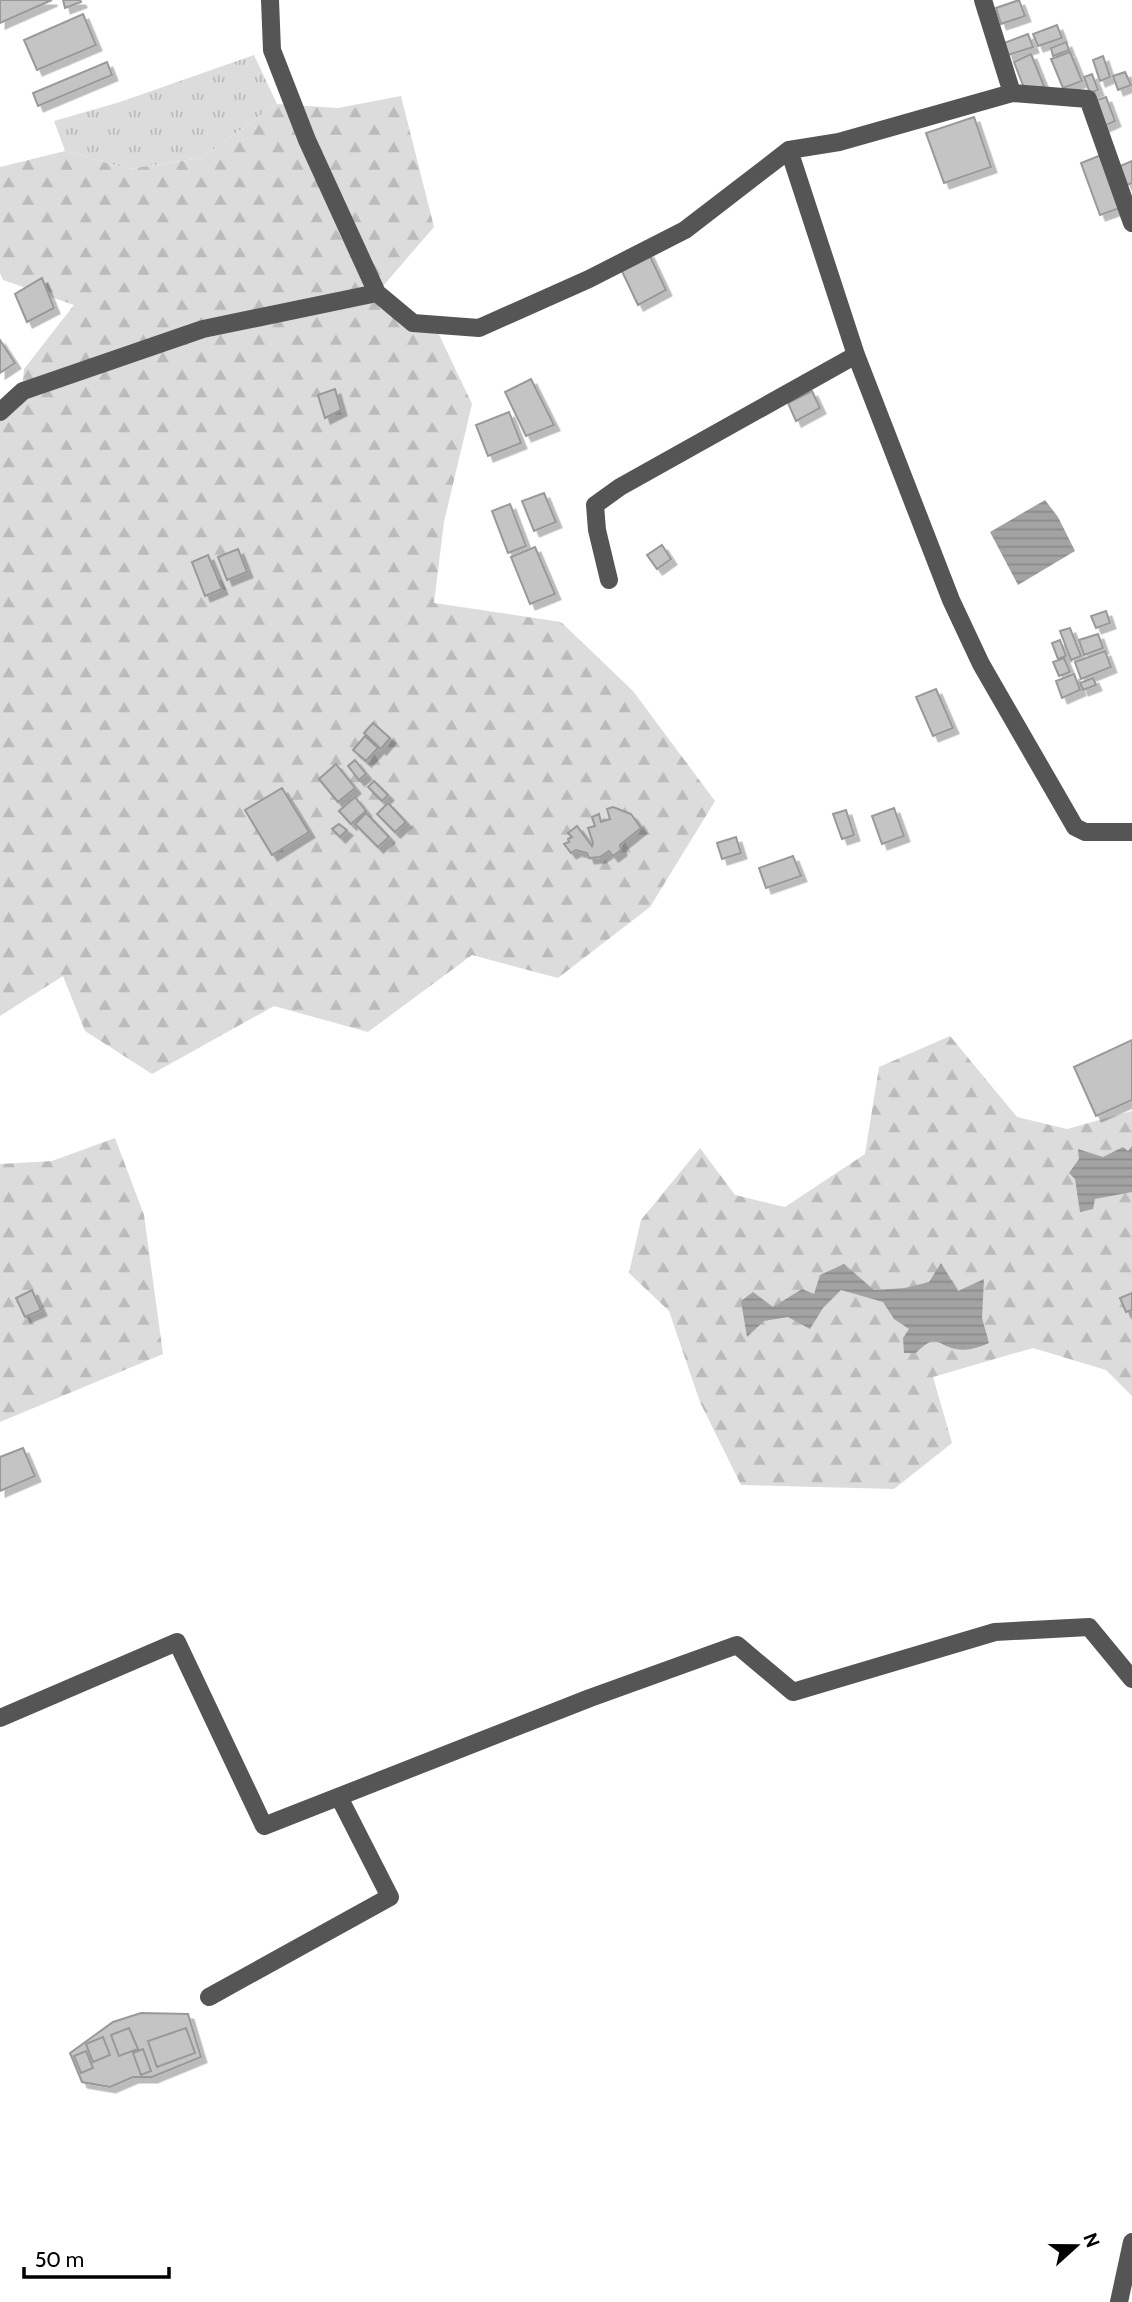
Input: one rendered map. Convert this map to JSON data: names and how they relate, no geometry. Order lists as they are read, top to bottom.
{
  "scale_bar": "50 m",
  "north": "right"
}
